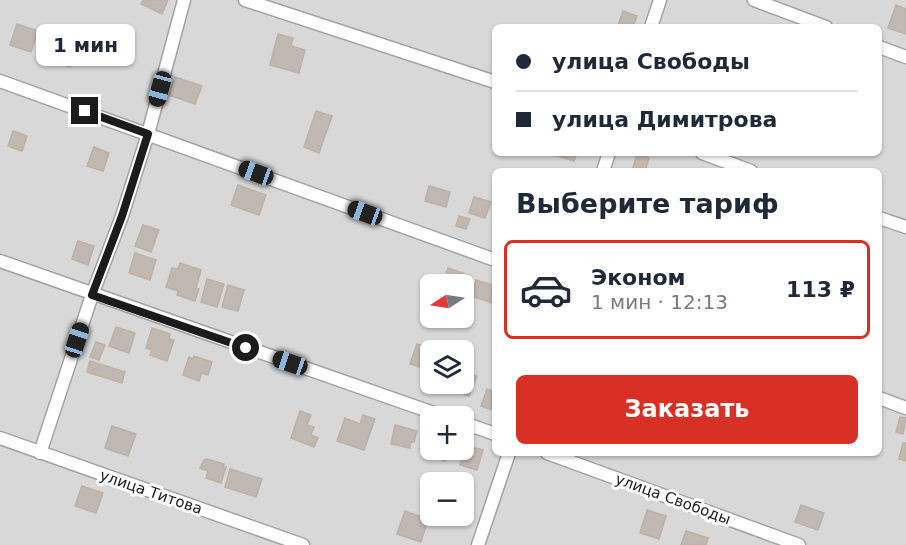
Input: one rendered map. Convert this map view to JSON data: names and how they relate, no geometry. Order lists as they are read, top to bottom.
{
  "streets": {
    "street": ["улица Титова", "улица Свободы"]
  },
  "north": "left",
  "page": {
    "bubble": "1 мин",
    "banner": ["улица Свободы", "улица Димитрова"],
    "heading": "Выберите тариф",
    "list": [
      {
        "name": "Эконом",
        "note": "1 мин · 12:13",
        "value": "113 ₽"
      }
    ],
    "map_buttons": ["+", "−"],
    "buttons": "Заказать"
  }
}
